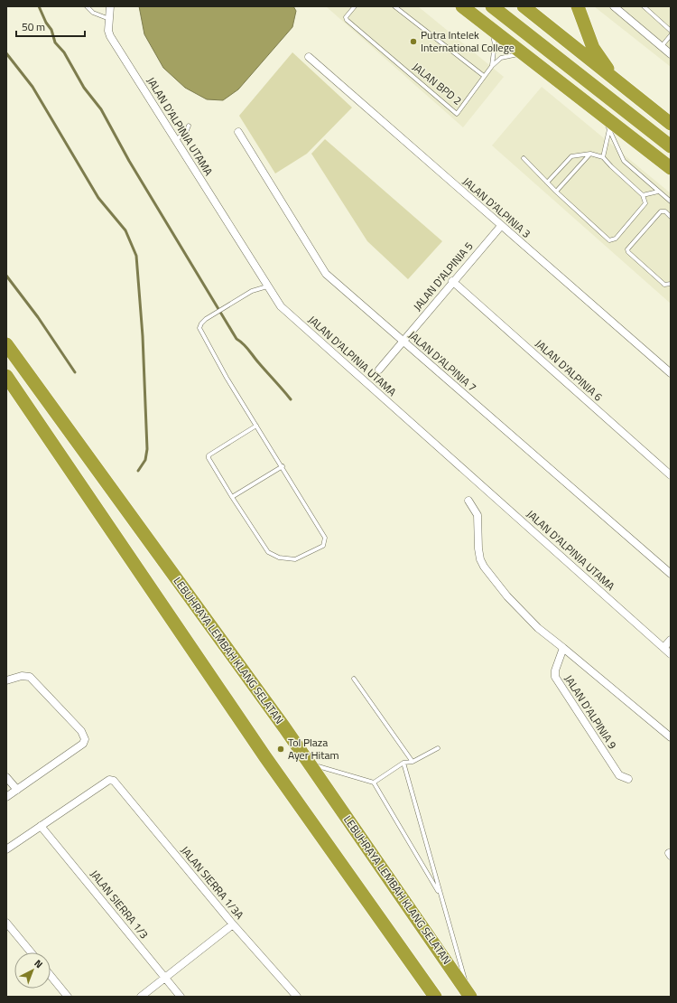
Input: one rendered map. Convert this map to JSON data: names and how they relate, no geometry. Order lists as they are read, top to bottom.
{
  "streets": {
    "highway": ["LEBUHRAYA LEMBAH KLANG SELATAN"],
    "street": [
      "JALAN D'ALPINIA UTAMA",
      "JALAN D'ALPINIA 3",
      "JALAN D'ALPINIA 5",
      "JALAN D'ALPINIA 7",
      "JALAN D'ALPINIA 6",
      "JALAN D'ALPINIA 9",
      "JALAN SIERRA 1/3A",
      "JALAN SIERRA 1/3"
    ],
    "lane": ["JALAN BPD 2"]
  },
  "crossings": [
    ["JALAN D'ALPINIA 3", "JALAN D'ALPINIA 5"],
    ["JALAN D'ALPINIA 5", "JALAN D'ALPINIA 7"],
    ["JALAN D'ALPINIA 5", "JALAN D'ALPINIA 6"],
    ["JALAN SIERRA 1/3A", "JALAN SIERRA 1/3"]
  ],
  "places": ["Putra Intelek International College", "Tol Plaza Ayer Hitam"],
  "scale_bar": "50 m",
  "north": "top right"
}
